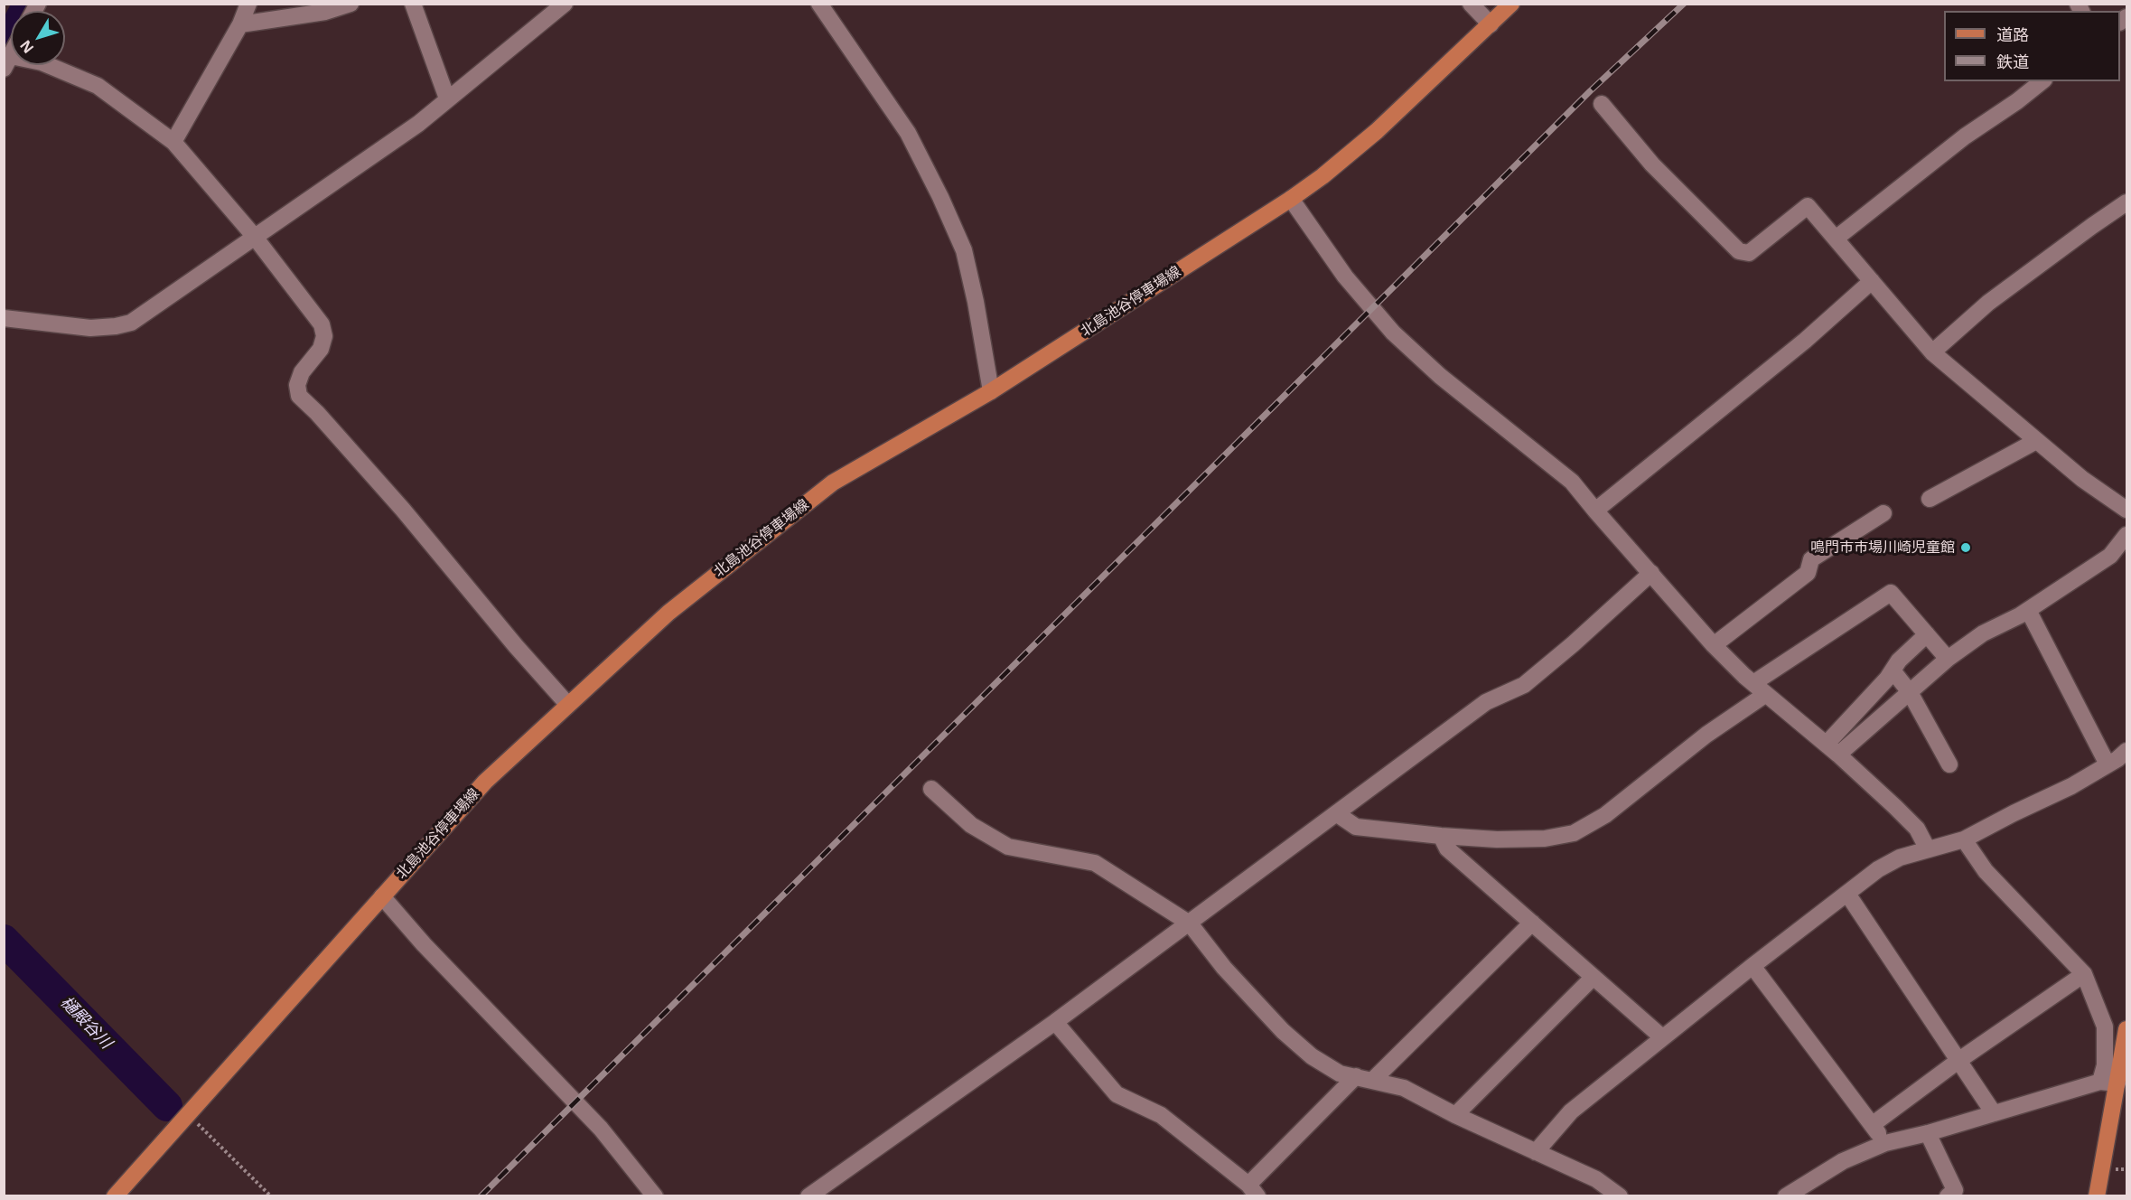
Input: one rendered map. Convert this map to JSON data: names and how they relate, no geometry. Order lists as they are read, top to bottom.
{
  "streets": {
    "main road": ["北島池谷停車場線"]
  },
  "water": ["樋殿谷川"],
  "places": ["鳴門市市場川崎児童館"],
  "legend": ["道路", "鉄道"],
  "north": "bottom left"
}
